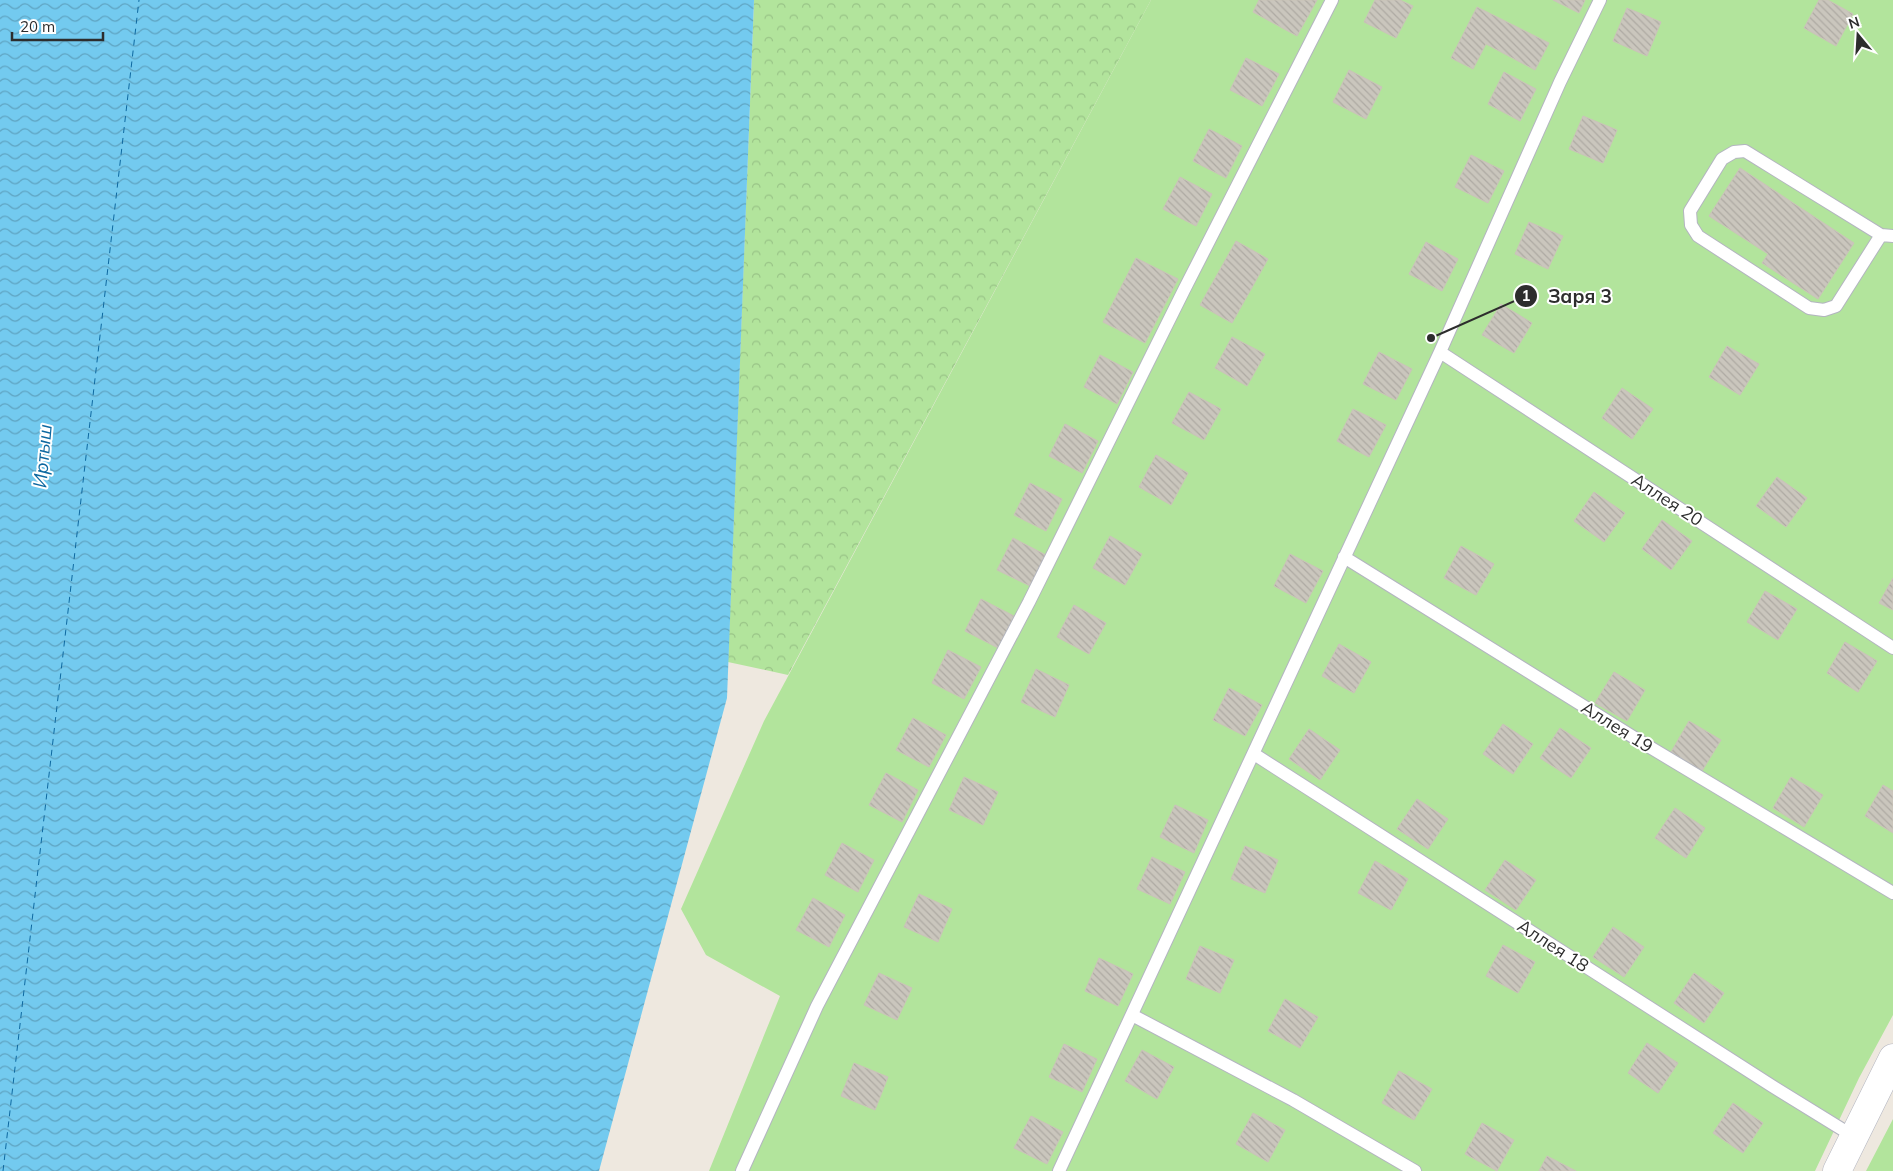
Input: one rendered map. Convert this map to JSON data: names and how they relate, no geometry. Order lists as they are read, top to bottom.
{
  "streets": {
    "lane": ["Аллея 20", "Аллея 19", "Аллея 18"]
  },
  "water": ["Иртыш"],
  "places": ["Заря 3"],
  "scale_bar": "20 m",
  "north": "top"
}
